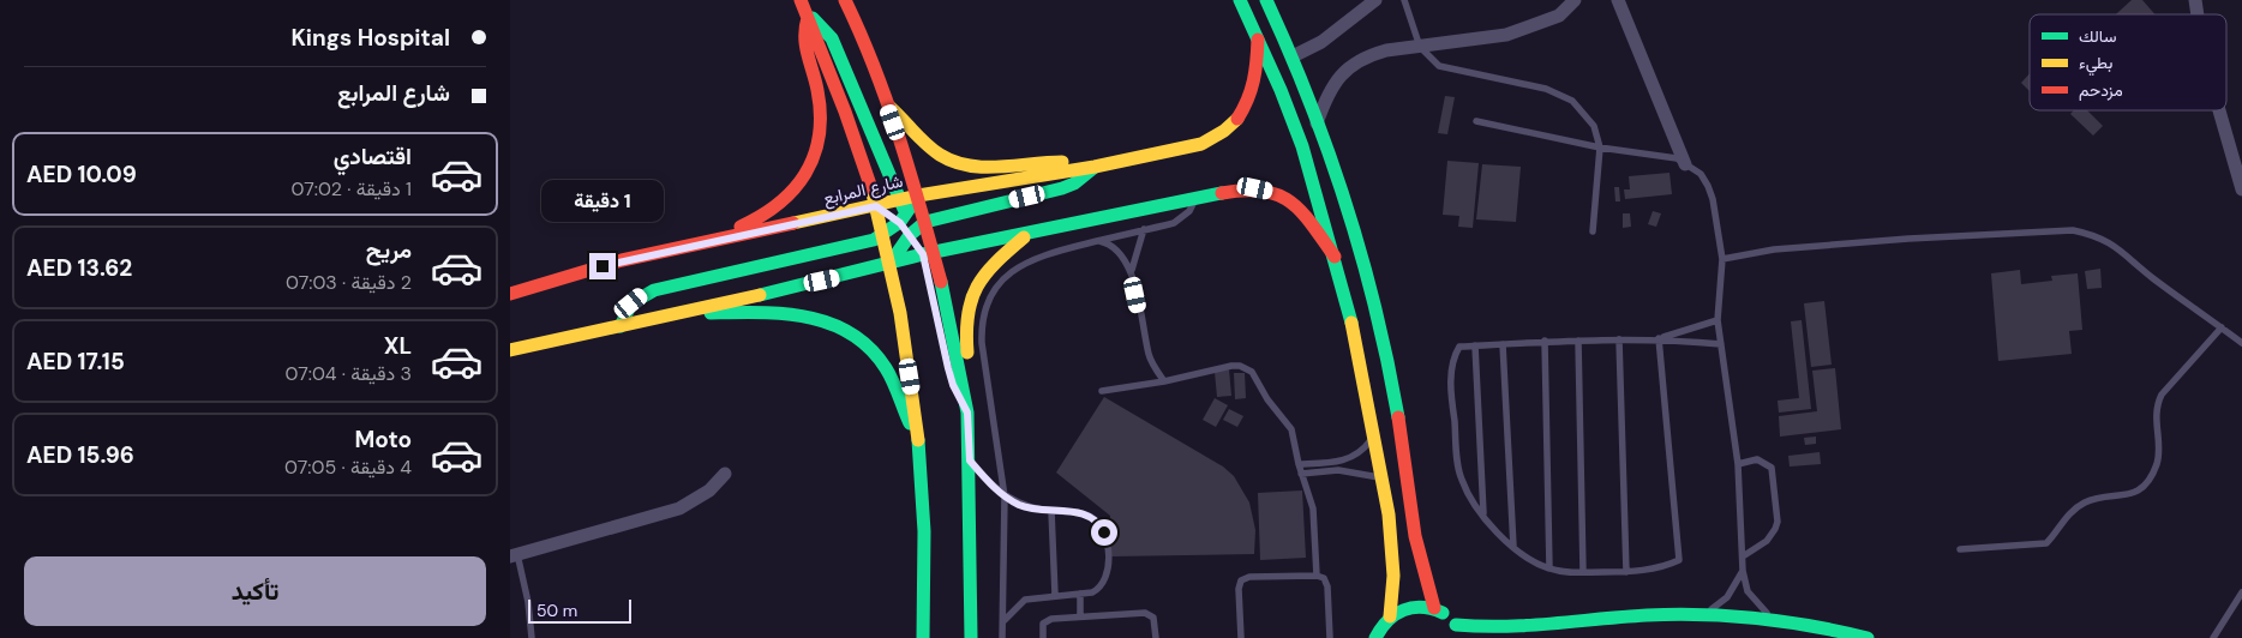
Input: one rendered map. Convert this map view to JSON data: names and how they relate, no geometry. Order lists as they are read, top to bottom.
{
  "streets": {
    "main road": ["شارع المرابع"]
  },
  "legend": ["سالك", "بطيء", "مزدحم"],
  "scale_bar": "50 m",
  "page": {
    "banner": ["Kings Hospital", "شارع المرابع"],
    "list": [
      {
        "name": "اقتصادي",
        "note": "1 دقيقة · 07:02",
        "value": "AED 10.09"
      },
      {
        "name": "مريح",
        "note": "2 دقيقة · 07:03",
        "value": "AED 13.62"
      },
      {
        "name": "XL",
        "note": "3 دقيقة · 07:04",
        "value": "AED 17.15"
      },
      {
        "name": "Moto",
        "note": "4 دقيقة · 07:05",
        "value": "AED 15.96"
      }
    ],
    "bubble": "1 دقيقة",
    "buttons": "تأكيد",
    "scale": "50 m"
  }
}
